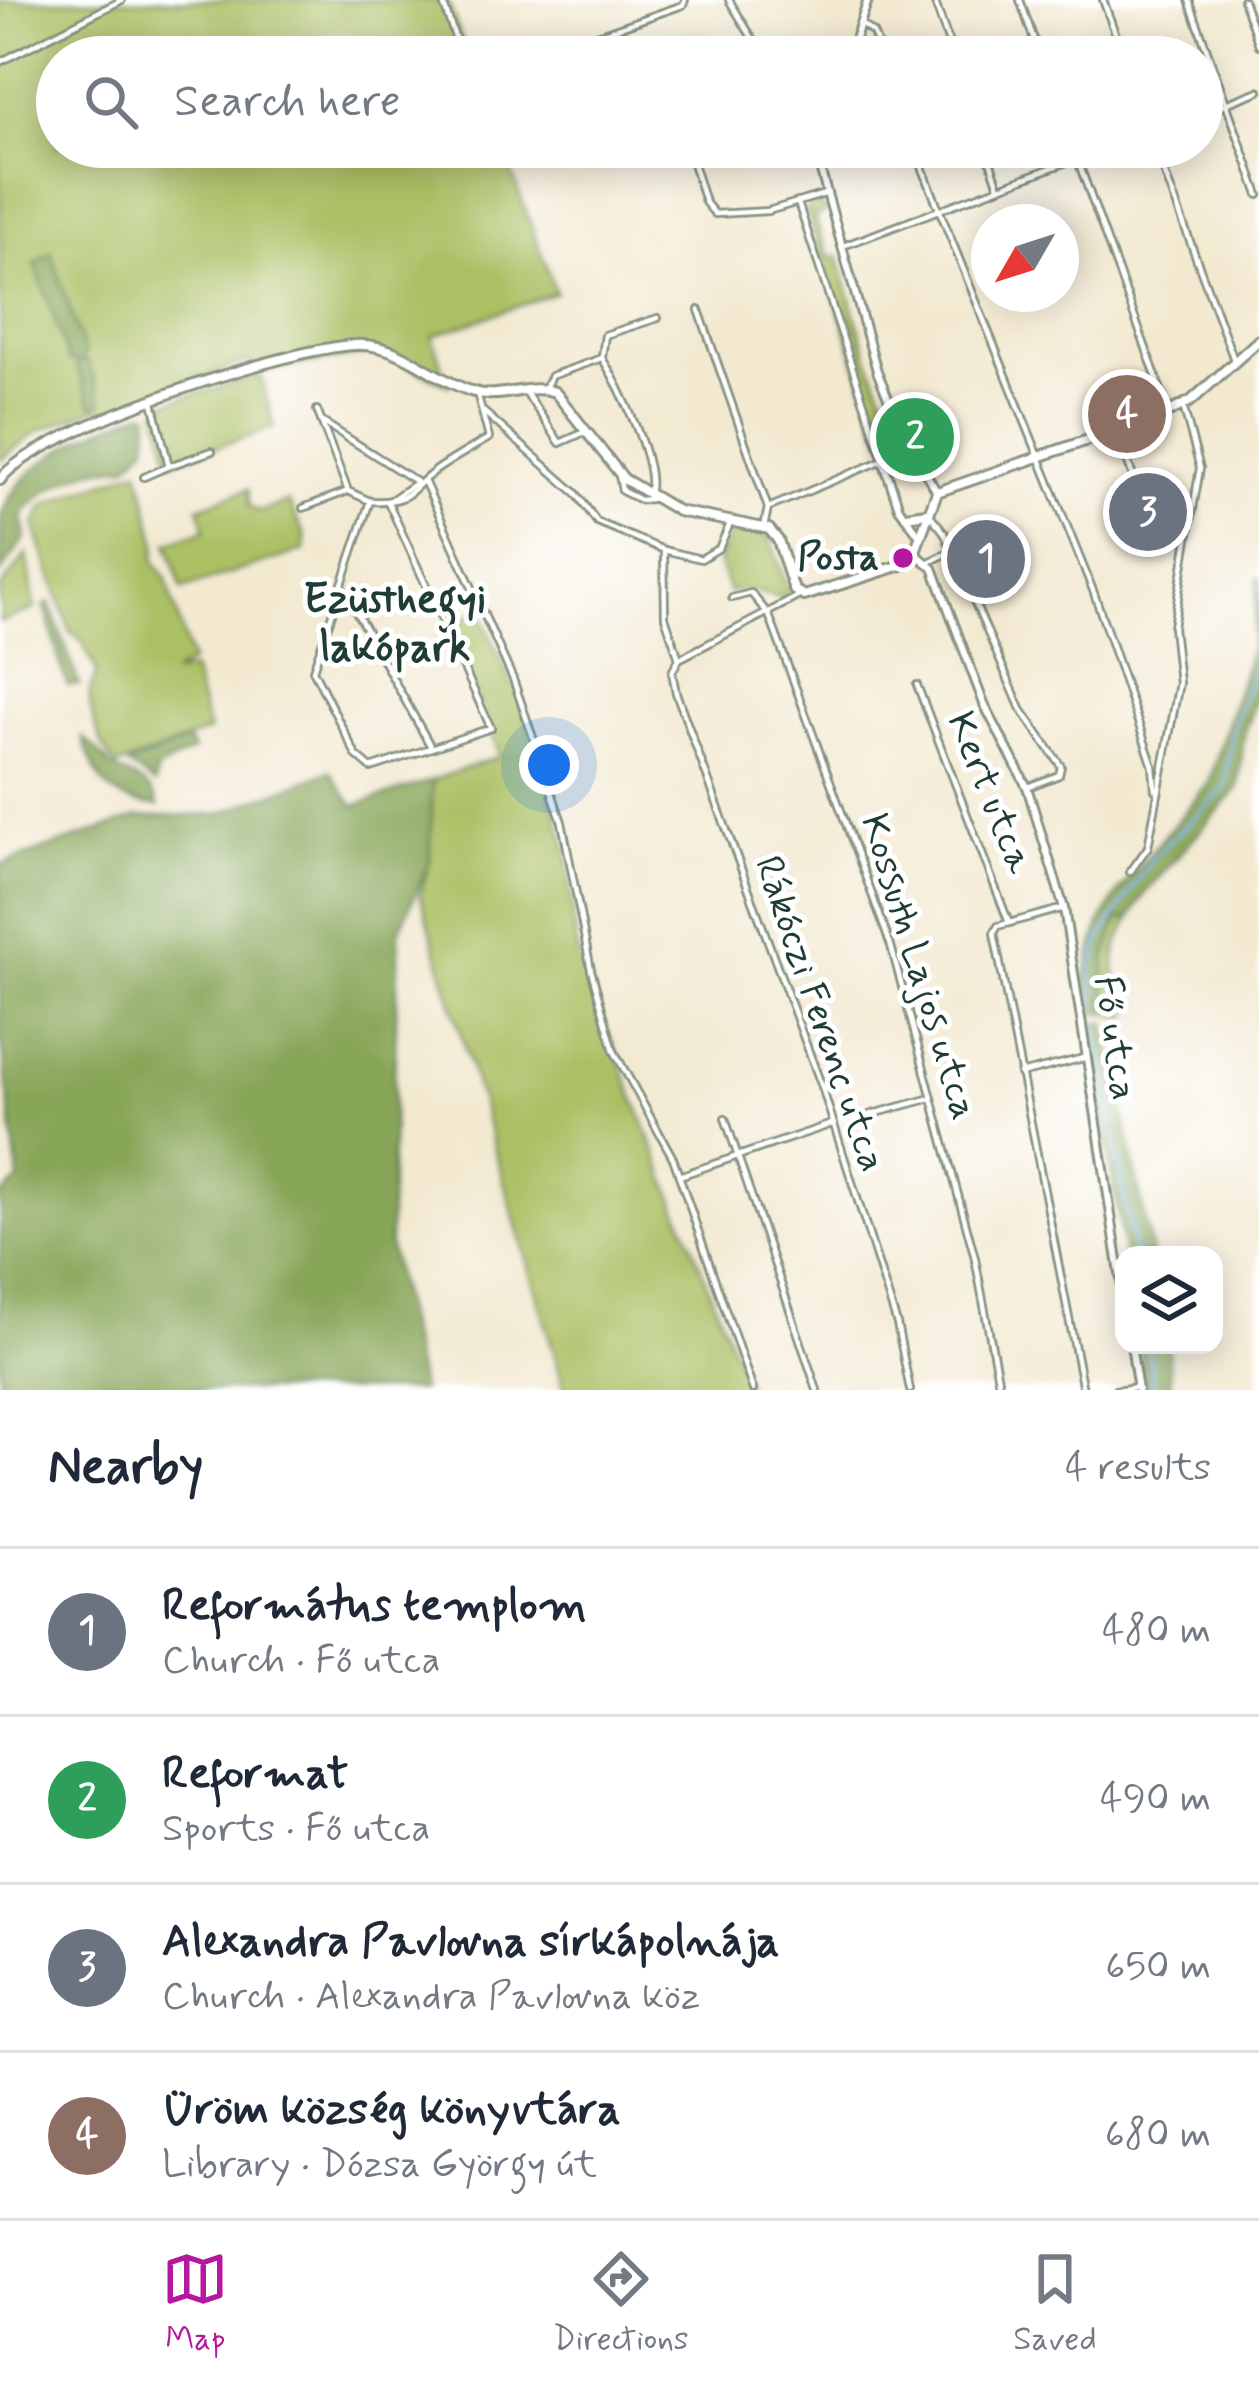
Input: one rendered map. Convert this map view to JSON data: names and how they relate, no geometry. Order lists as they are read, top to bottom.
{
  "streets": {
    "street": [
      "Kert utca",
      "Kossuth Lajos utca",
      "Rákóczi Ferenc utca",
      "Fő utca"
    ]
  },
  "crossings": [
    ["Kert utca", "Fő utca"]
  ],
  "districts": ["Ezüsthegyi lakópark"],
  "places": ["Posta"],
  "north": "bottom left",
  "page": {
    "search": "Search here",
    "pins": [
      "4",
      "2",
      "3",
      "1"
    ],
    "heading": ["Nearby", "4 results"],
    "list": [
      {
        "mark": "1",
        "name": "Református templom",
        "note": "Church · Fő utca",
        "value": "480 m"
      },
      {
        "mark": "2",
        "name": "Reformat",
        "note": "Sports · Fő utca",
        "value": "490 m"
      },
      {
        "mark": "3",
        "name": "Alexandra Pavlovna sírkápolnája",
        "note": "Church · Alexandra Pavlovna köz",
        "value": "650 m"
      },
      {
        "mark": "4",
        "name": "Üröm község könyvtára",
        "note": "Library · Dózsa György út",
        "value": "680 m"
      }
    ],
    "nav": ["Map", "Directions", "Saved"]
  }
}
